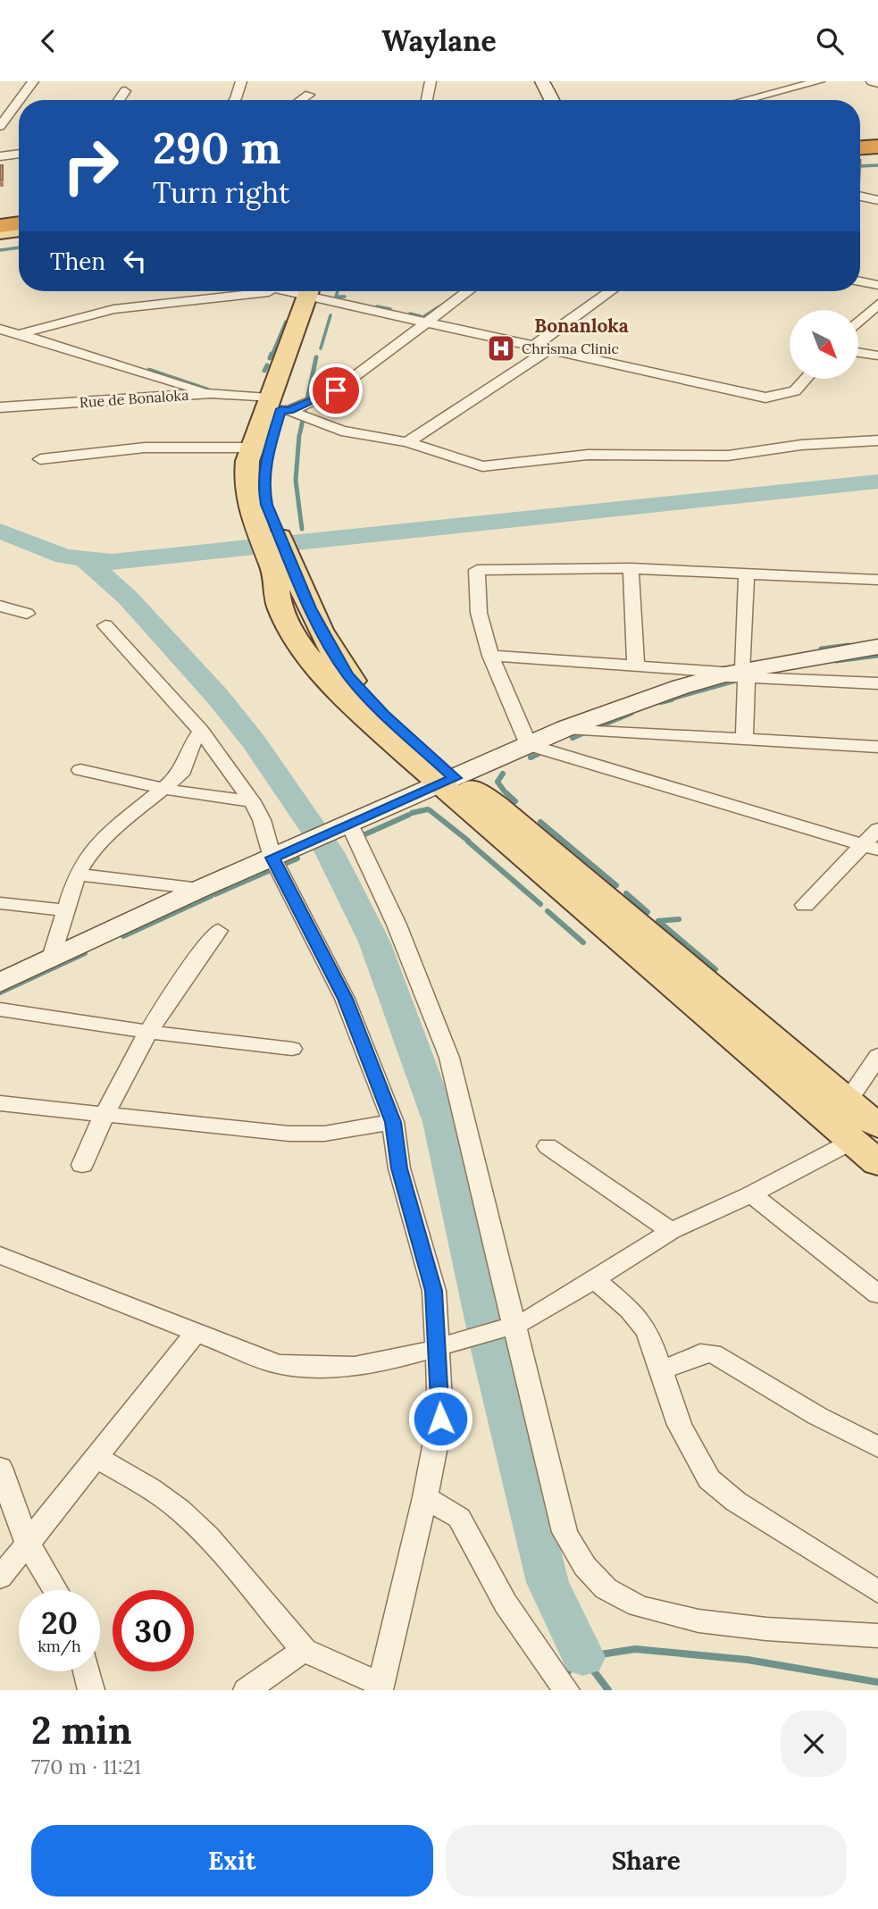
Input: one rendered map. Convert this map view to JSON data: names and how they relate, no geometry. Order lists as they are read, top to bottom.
{
  "streets": {
    "street": ["Rue de Bonaloka"]
  },
  "districts": ["Bonanloka"],
  "places": {
    "hospital": ["Chrisma Clinic"]
  },
  "north": "bottom right",
  "page": {
    "header": "Waylane",
    "turn": ["290 m", "Turn right"],
    "then": "Then",
    "speed": "20 km/h",
    "limit": "30",
    "heading": ["2 min", "770 m · 11:21"],
    "buttons": ["Exit", "Share"]
  }
}
